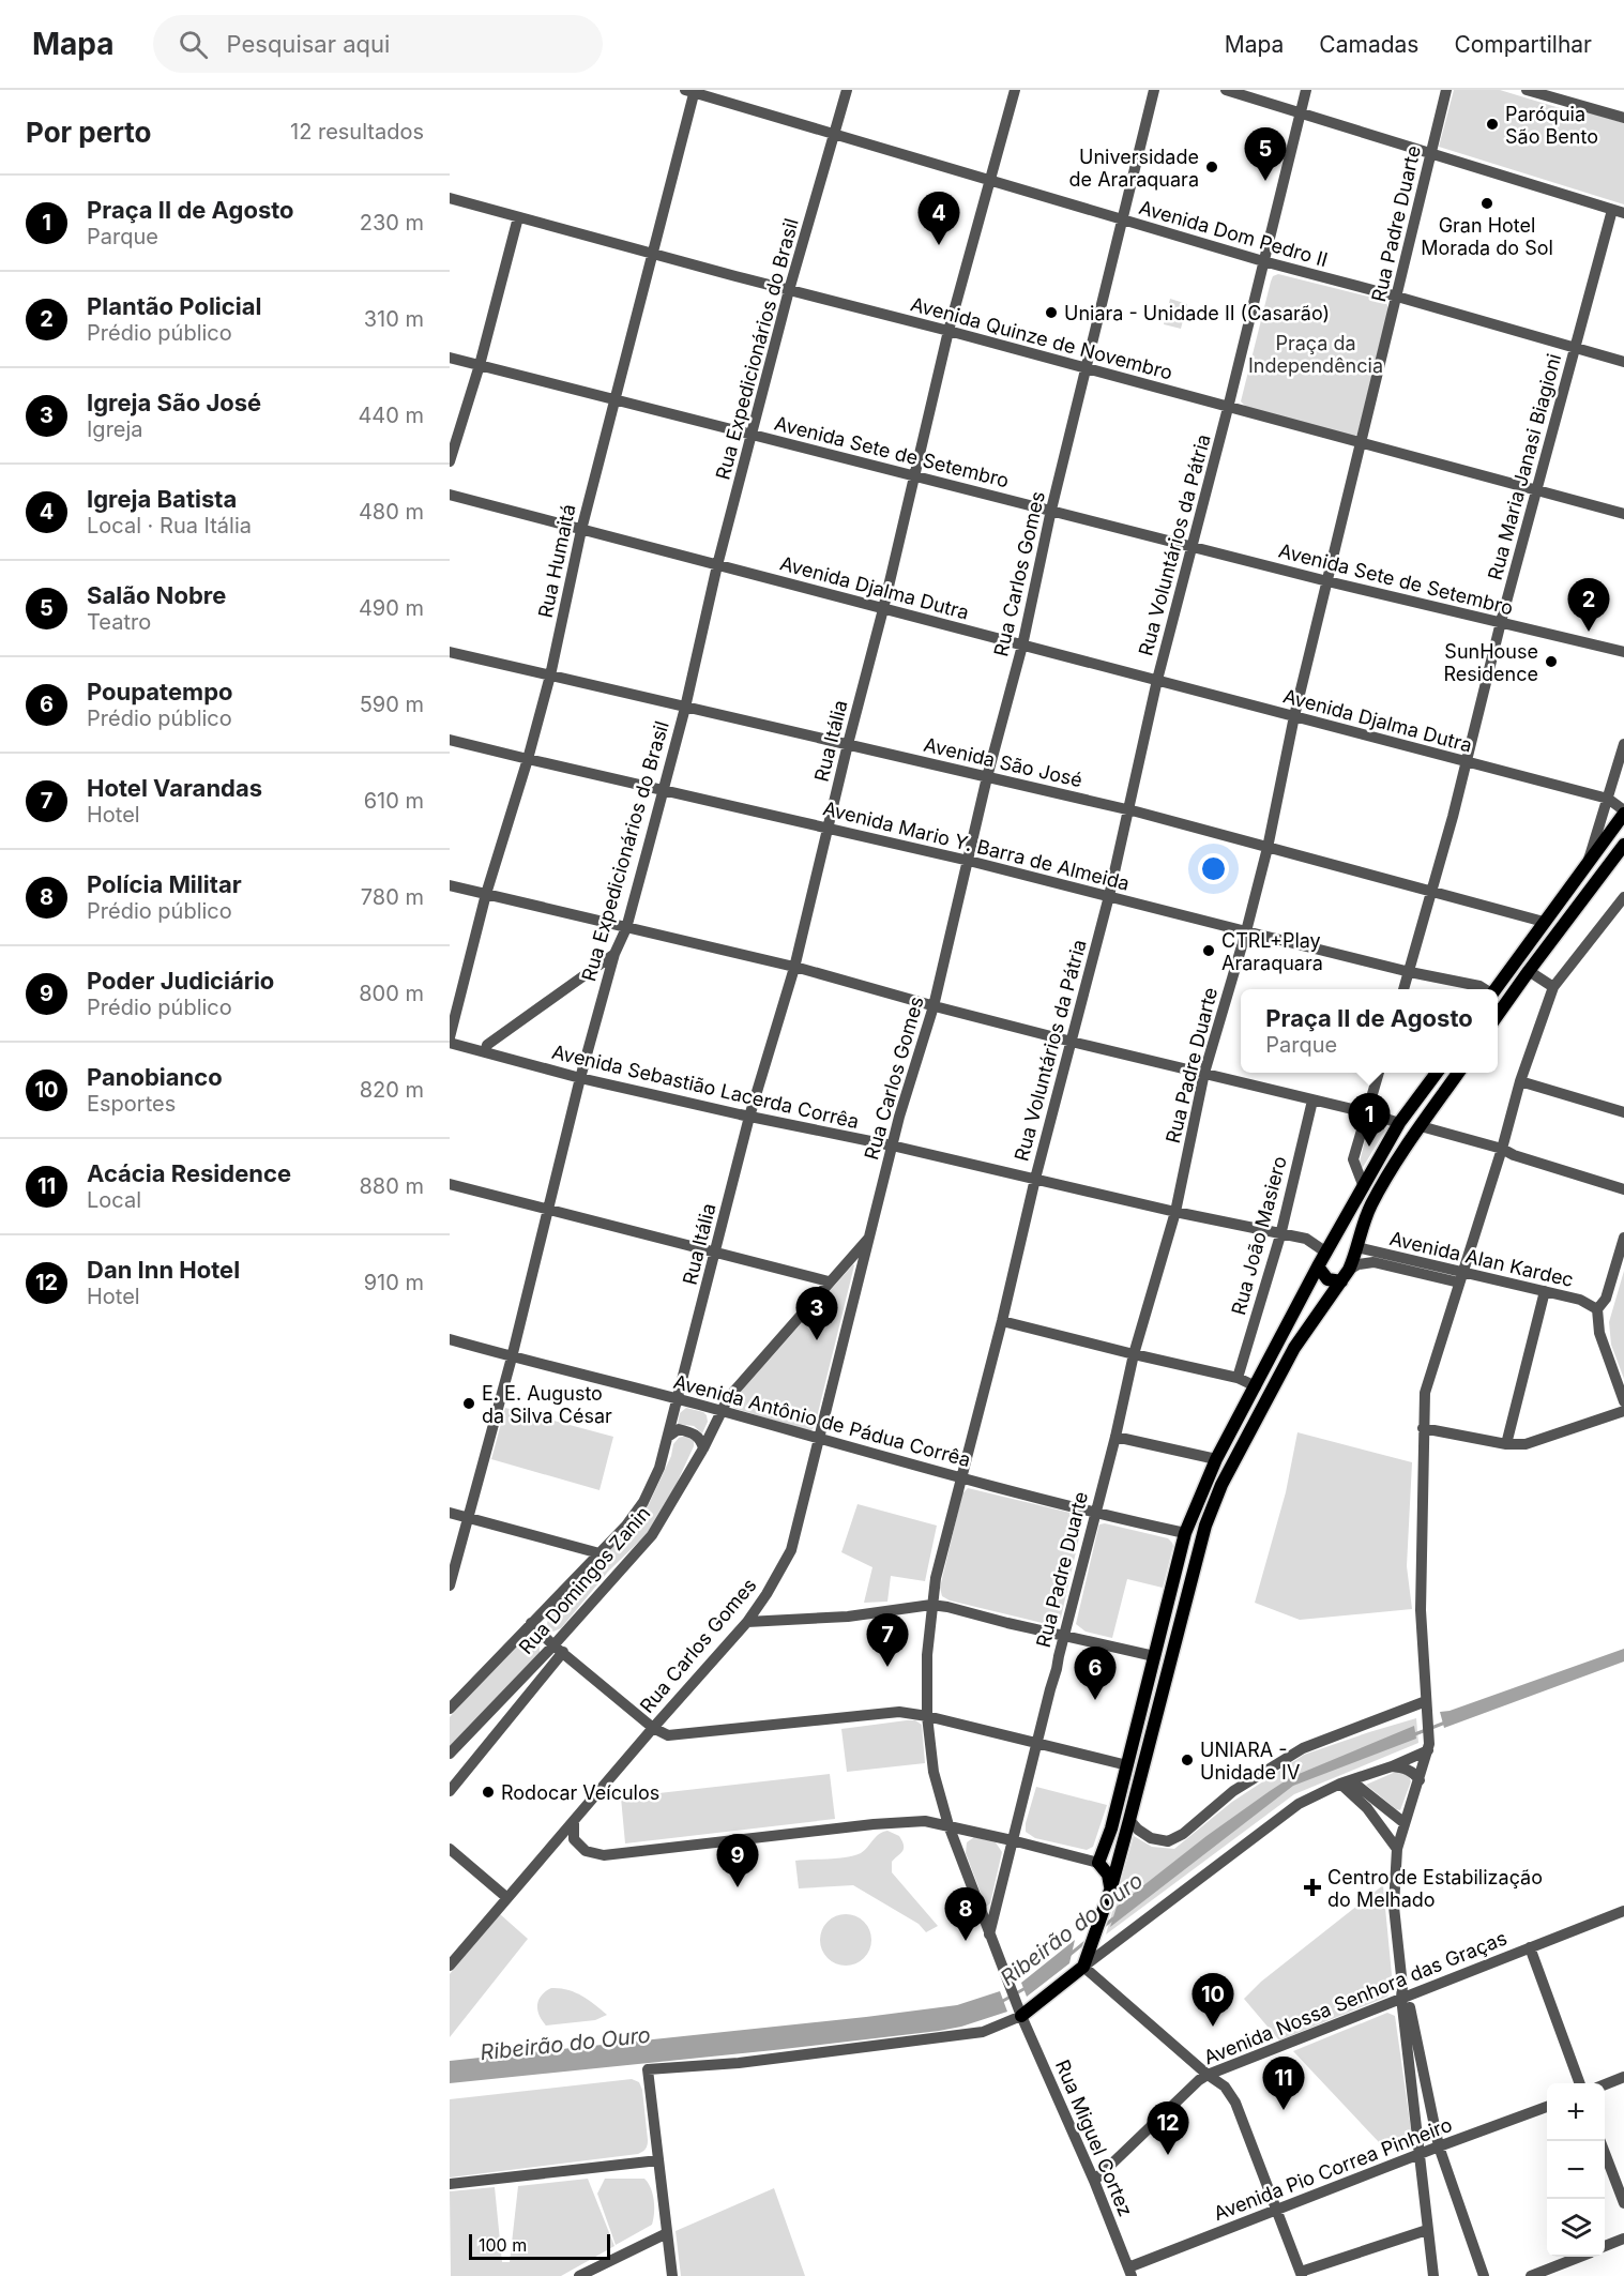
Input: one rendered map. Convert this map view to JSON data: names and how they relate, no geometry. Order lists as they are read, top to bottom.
{
  "streets": {
    "street": [
      "Rua Padre Duarte",
      "Avenida Dom Pedro II",
      "Avenida Quinze de Novembro",
      "Rua Expedicionários do Brasil",
      "Avenida Sete de Setembro",
      "Rua Maria Janasi Biagioni",
      "Rua Voluntários da Pátria",
      "Rua Humaitá",
      "Rua Carlos Gomes",
      "Avenida Djalma Dutra",
      "Rua Itália",
      "Avenida São José",
      "Avenida Mario Y. Barra de Almeida",
      "Avenida Sebastião Lacerda Corrêa",
      "Rua João Masiero",
      "Avenida Alan Kardec",
      "Avenida Antônio de Pádua Corrêa",
      "Rua Domingos Zanin",
      "Avenida Nossa Senhora das Graças",
      "Rua Miguel Cortez",
      "Avenida Pio Correa Pinheiro"
    ]
  },
  "crossings": [
    ["Rua Padre Duarte", "Avenida Dom Pedro II"],
    ["Rua Padre Duarte", "Avenida Quinze de Novembro"],
    ["Rua Padre Duarte", "Avenida Sete de Setembro"],
    ["Rua Padre Duarte", "Rua Voluntários da Pátria"],
    ["Rua Padre Duarte", "Avenida Djalma Dutra"],
    ["Rua Padre Duarte", "Avenida São José"],
    ["Rua Padre Duarte", "Avenida Mario Y. Barra de Almeida"],
    ["Rua Padre Duarte", "Avenida Sebastião Lacerda Corrêa"],
    ["Rua Padre Duarte", "Avenida Antônio de Pádua Corrêa"],
    ["Avenida Dom Pedro II", "Rua Expedicionários do Brasil"],
    ["Avenida Dom Pedro II", "Rua Maria Janasi Biagioni"],
    ["Avenida Dom Pedro II", "Rua Voluntários da Pátria"],
    ["Avenida Dom Pedro II", "Rua Humaitá"],
    ["Avenida Dom Pedro II", "Rua Carlos Gomes"],
    ["Avenida Dom Pedro II", "Rua Itália"],
    ["Avenida Quinze de Novembro", "Rua Expedicionários do Brasil"],
    ["Avenida Quinze de Novembro", "Rua Maria Janasi Biagioni"],
    ["Avenida Quinze de Novembro", "Rua Voluntários da Pátria"],
    ["Avenida Quinze de Novembro", "Rua Humaitá"],
    ["Avenida Quinze de Novembro", "Rua Carlos Gomes"],
    ["Avenida Quinze de Novembro", "Rua Itália"],
    ["Rua Expedicionários do Brasil", "Avenida Sete de Setembro"],
    ["Rua Expedicionários do Brasil", "Avenida Djalma Dutra"],
    ["Rua Expedicionários do Brasil", "Avenida São José"],
    ["Rua Expedicionários do Brasil", "Avenida Mario Y. Barra de Almeida"],
    ["Rua Expedicionários do Brasil", "Avenida Sebastião Lacerda Corrêa"],
    ["Rua Expedicionários do Brasil", "Avenida Antônio de Pádua Corrêa"],
    ["Avenida Sete de Setembro", "Rua Maria Janasi Biagioni"],
    ["Avenida Sete de Setembro", "Rua Voluntários da Pátria"],
    ["Avenida Sete de Setembro", "Rua Humaitá"],
    ["Avenida Sete de Setembro", "Rua Carlos Gomes"],
    ["Avenida Sete de Setembro", "Rua Itália"],
    ["Rua Maria Janasi Biagioni", "Avenida Djalma Dutra"],
    ["Rua Maria Janasi Biagioni", "Avenida São José"],
    ["Rua Maria Janasi Biagioni", "Avenida Mario Y. Barra de Almeida"],
    ["Rua Voluntários da Pátria", "Avenida Djalma Dutra"],
    ["Rua Voluntários da Pátria", "Avenida São José"],
    ["Rua Voluntários da Pátria", "Avenida Mario Y. Barra de Almeida"],
    ["Rua Voluntários da Pátria", "Avenida Sebastião Lacerda Corrêa"],
    ["Rua Voluntários da Pátria", "Avenida Antônio de Pádua Corrêa"],
    ["Rua Voluntários da Pátria", "Rua Miguel Cortez"],
    ["Rua Humaitá", "Avenida Djalma Dutra"],
    ["Rua Humaitá", "Avenida São José"],
    ["Rua Humaitá", "Avenida Mario Y. Barra de Almeida"],
    ["Rua Humaitá", "Avenida Sebastião Lacerda Corrêa"],
    ["Rua Carlos Gomes", "Avenida Djalma Dutra"],
    ["Rua Carlos Gomes", "Avenida São José"],
    ["Rua Carlos Gomes", "Avenida Mario Y. Barra de Almeida"],
    ["Rua Carlos Gomes", "Avenida Sebastião Lacerda Corrêa"],
    ["Rua Carlos Gomes", "Avenida Antônio de Pádua Corrêa"],
    ["Rua Carlos Gomes", "Rua Domingos Zanin"],
    ["Avenida Djalma Dutra", "Rua Itália"],
    ["Rua Itália", "Avenida São José"],
    ["Rua Itália", "Avenida Mario Y. Barra de Almeida"],
    ["Rua Itália", "Avenida Sebastião Lacerda Corrêa"],
    ["Rua Itália", "Avenida Antônio de Pádua Corrêa"],
    ["Rua Itália", "Rua Domingos Zanin"],
    ["Avenida Sebastião Lacerda Corrêa", "Rua João Masiero"],
    ["Avenida Antônio de Pádua Corrêa", "Rua Domingos Zanin"],
    ["Avenida Nossa Senhora das Graças", "Rua Miguel Cortez"],
    ["Rua Miguel Cortez", "Avenida Pio Correa Pinheiro"]
  ],
  "water": ["Ribeirão do Ouro"],
  "parks": ["Praça da Independência"],
  "places": {
    "other": [
      "Paróquia São Bento",
      "Universidade de Araraquara",
      "Gran Hotel Morada do Sol",
      "Uniara - Unidade II (Casarão)",
      "SunHouse Residence",
      "CTRL+Play Araraquara",
      "E. E. Augusto da Silva César",
      "UNIARA - Unidade IV",
      "Rodocar Veículos"
    ],
    "health": ["Centro de Estabilização do Melhado"]
  },
  "scale_bar": "100 m",
  "page": {
    "header": "Mapa",
    "search": "Pesquisar aqui",
    "nav": ["Mapa", "Camadas", "Compartilhar"],
    "heading": ["Por perto", "12 resultados"],
    "pins": [
      "5",
      "4",
      "2",
      "1",
      "3",
      "7",
      "6",
      "9",
      "8",
      "10",
      "11",
      "12"
    ],
    "list": [
      {
        "mark": "1",
        "name": "Praça II de Agosto",
        "note": "Parque",
        "value": "230 m"
      },
      {
        "mark": "2",
        "name": "Plantão Policial",
        "note": "Prédio público",
        "value": "310 m"
      },
      {
        "mark": "3",
        "name": "Igreja São José",
        "note": "Igreja",
        "value": "440 m"
      },
      {
        "mark": "4",
        "name": "Igreja Batista",
        "note": "Local · Rua Itália",
        "value": "480 m"
      },
      {
        "mark": "5",
        "name": "Salão Nobre",
        "note": "Teatro",
        "value": "490 m"
      },
      {
        "mark": "6",
        "name": "Poupatempo",
        "note": "Prédio público",
        "value": "590 m"
      },
      {
        "mark": "7",
        "name": "Hotel Varandas",
        "note": "Hotel",
        "value": "610 m"
      },
      {
        "mark": "8",
        "name": "Polícia Militar",
        "note": "Prédio público",
        "value": "780 m"
      },
      {
        "mark": "9",
        "name": "Poder Judiciário",
        "note": "Prédio público",
        "value": "800 m"
      },
      {
        "mark": "10",
        "name": "Panobianco",
        "note": "Esportes",
        "value": "820 m"
      },
      {
        "mark": "11",
        "name": "Acácia Residence",
        "note": "Local",
        "value": "880 m"
      },
      {
        "mark": "12",
        "name": "Dan Inn Hotel",
        "note": "Hotel",
        "value": "910 m"
      }
    ],
    "popup": ["Praça II de Agosto", "Parque"],
    "map_buttons": ["+", "−"],
    "scale": "100 m"
  }
}
